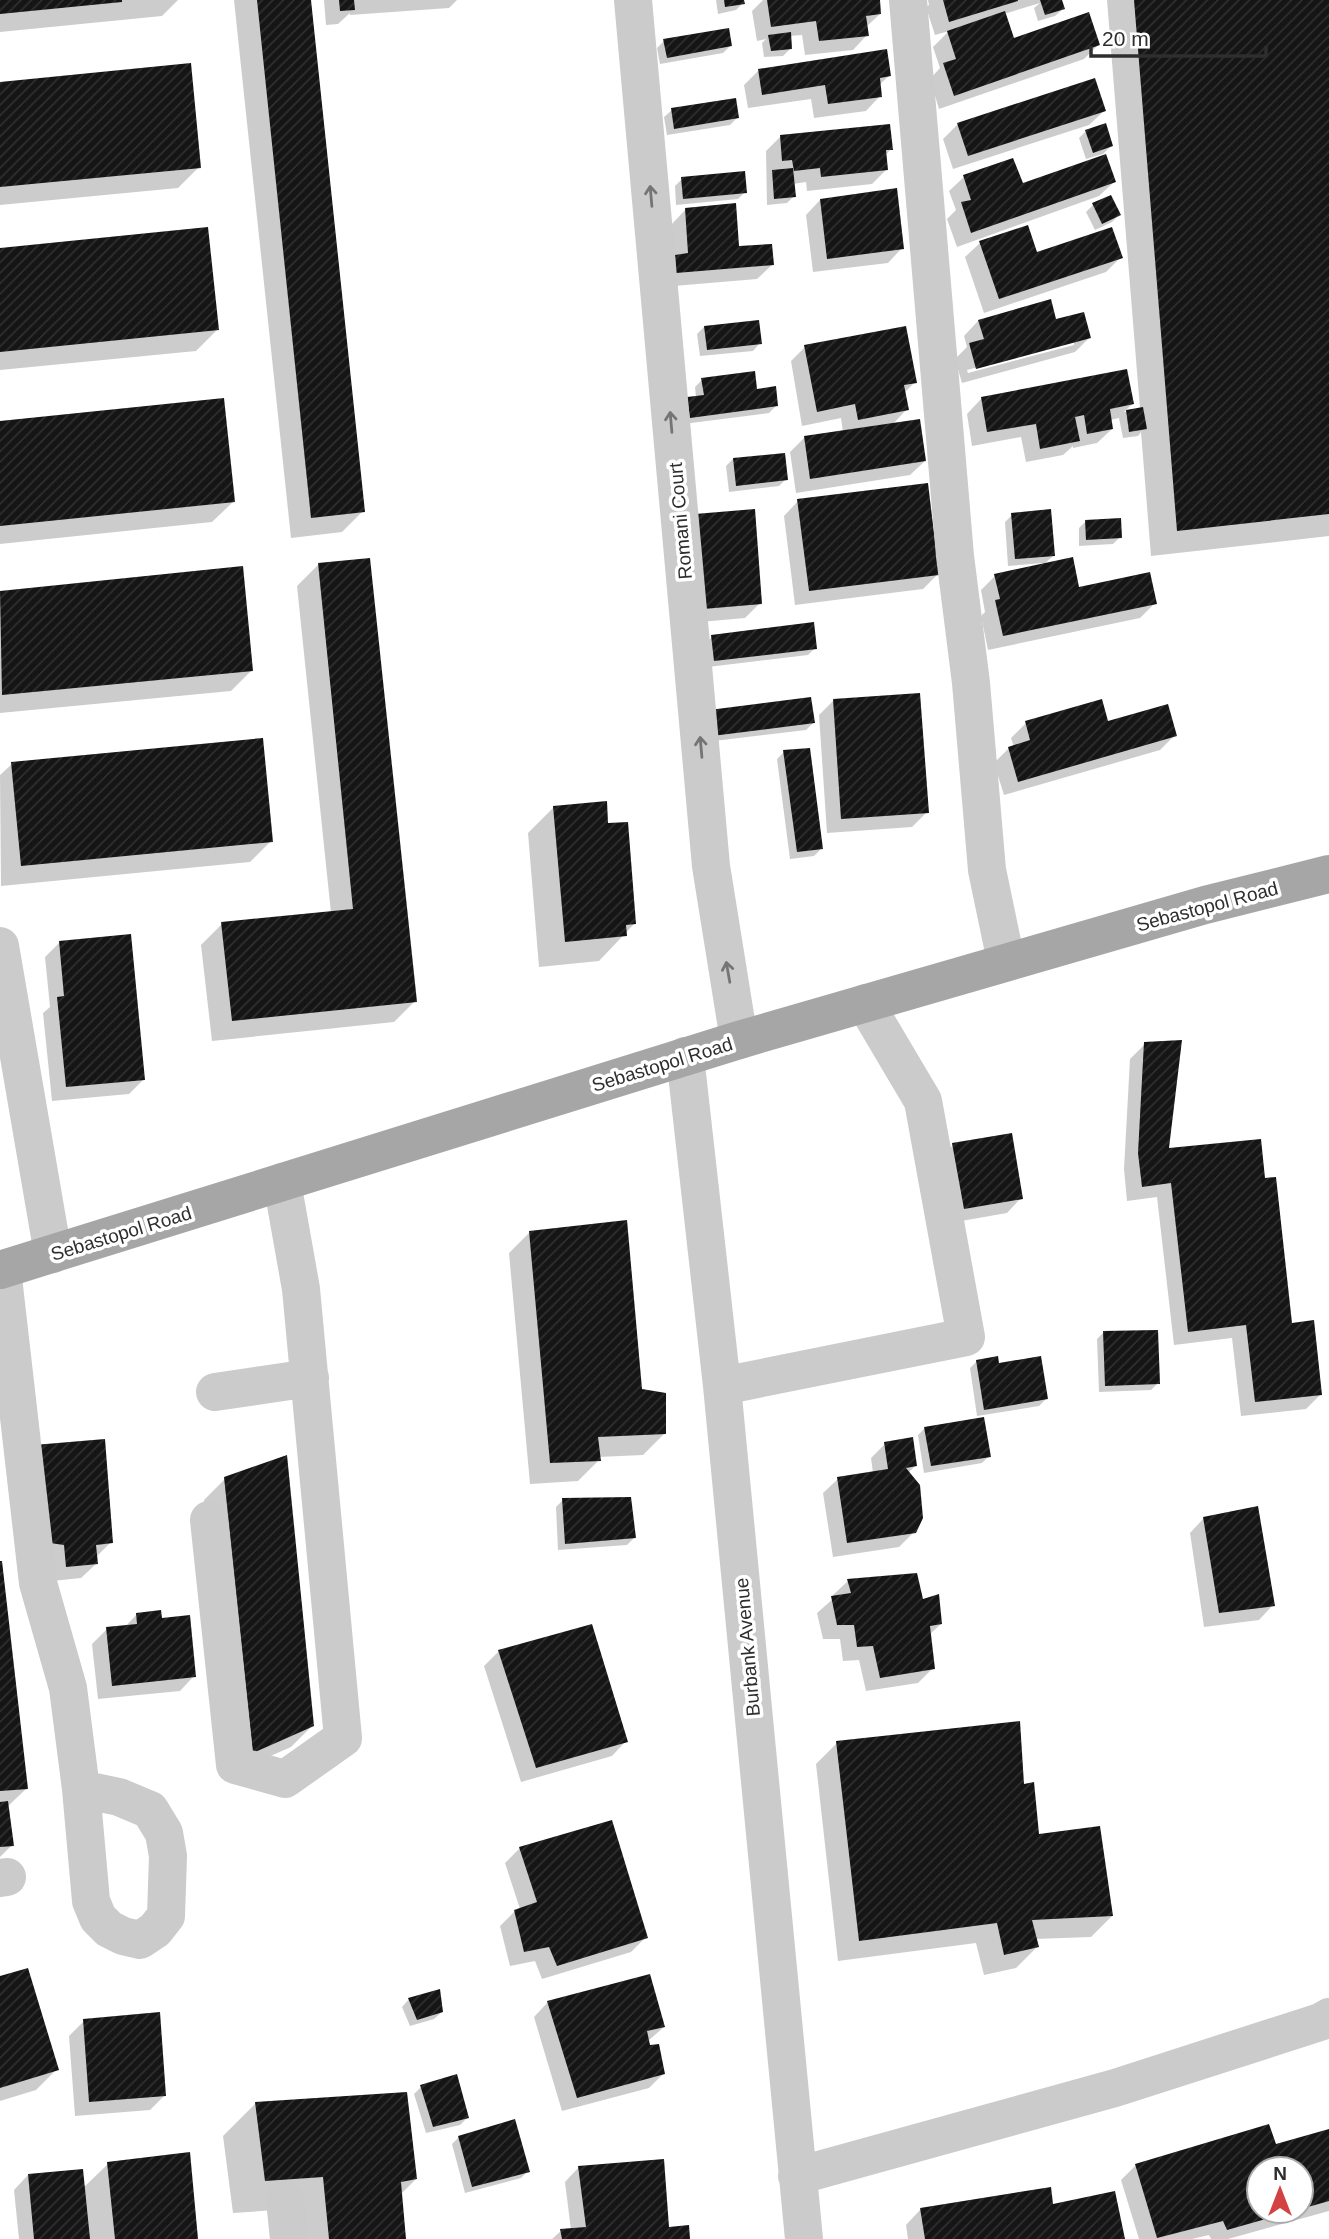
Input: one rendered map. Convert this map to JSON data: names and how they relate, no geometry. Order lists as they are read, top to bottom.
{
  "streets": {
    "main road": ["Sebastopol Road"],
    "street": ["Romani Court", "Burbank Avenue"]
  },
  "crossings": [
    ["Romani Court", "Sebastopol Road"],
    ["Sebastopol Road", "Burbank Avenue"]
  ],
  "scale_bar": "20 m",
  "north": "top"
}
